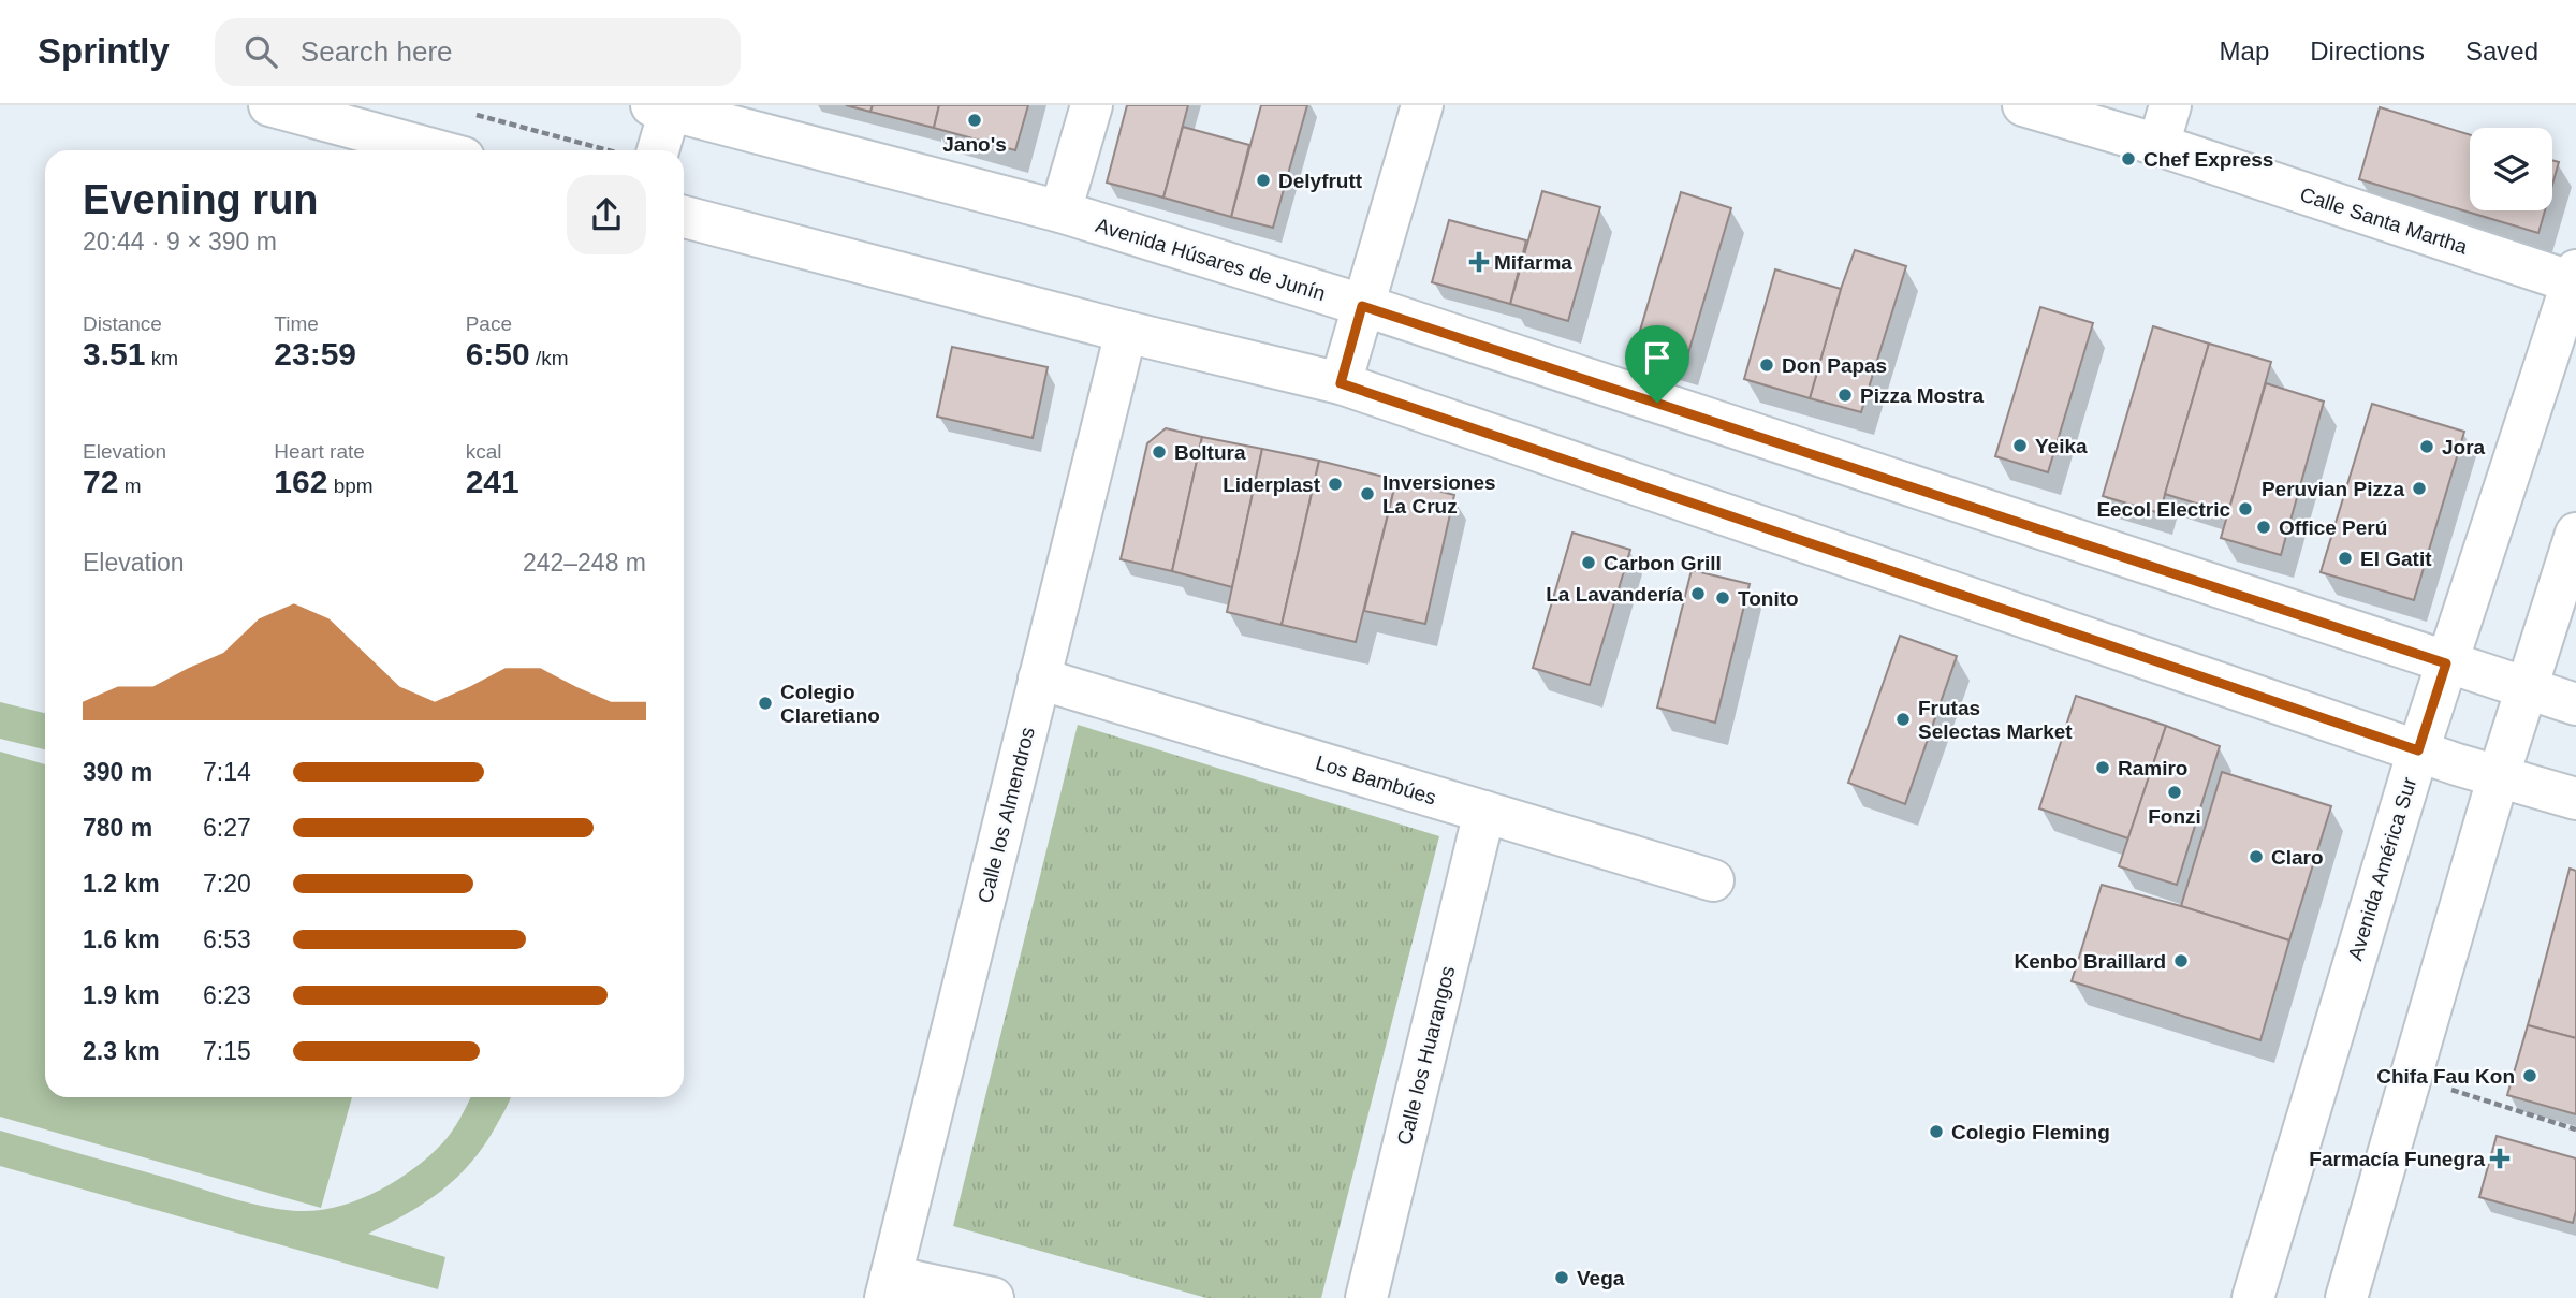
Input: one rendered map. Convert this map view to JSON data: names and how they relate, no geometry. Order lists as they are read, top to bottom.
{
  "streets": {
    "street": [
      "Calle Santa Martha",
      "Avenida Húsares de Junín",
      "Los Bambúes",
      "Calle los Almendros",
      "Avenida América Sur",
      "Calle los Huarangos"
    ]
  },
  "crossings": [
    ["Calle Santa Martha", "Avenida América Sur"],
    ["Avenida Húsares de Junín", "Avenida América Sur"],
    ["Los Bambúes", "Calle los Almendros"],
    ["Los Bambúes", "Calle los Huarangos"]
  ],
  "places": {
    "other": [
      "Jano's",
      "Chef Express",
      "Delyfrutt",
      "Don Papas",
      "Pizza Mostra",
      "Yeika",
      "Jora",
      "Boltura",
      "Liderplast",
      "Peruvian Pizza",
      "Inversiones La Cruz",
      "Eecol Electric",
      "Office Perú",
      "El Gatit",
      "Carbon Grill",
      "La Lavandería",
      "Tonito",
      "Colegio Claretiano",
      "Frutas Selectas Market",
      "Ramiro",
      "Fonzi",
      "Claro",
      "Kenbo Braillard",
      "Chifa Fau Kon",
      "Colegio Fleming",
      "Vega"
    ],
    "health": ["Mifarma", "Farmacía Funegra"]
  },
  "page": {
    "header": "Sprintly",
    "search": "Search here",
    "nav": ["Map", "Directions", "Saved"],
    "heading": ["Evening run", "20:44 · 9 × 390 m"],
    "stats": [
      ["Distance", "3.51 km"],
      ["Time", "23:59"],
      ["Pace", "6:50 /km"],
      ["Elevation", "72 m"],
      ["Heart rate", "162 bpm"],
      ["kcal", "241"]
    ],
    "chart": ["Elevation", "242–248 m"],
    "list": [
      {
        "name": "390 m",
        "note": "7:14"
      },
      {
        "name": "780 m",
        "note": "6:27"
      },
      {
        "name": "1.2 km",
        "note": "7:20"
      },
      {
        "name": "1.6 km",
        "note": "6:53"
      },
      {
        "name": "1.9 km",
        "note": "6:23"
      },
      {
        "name": "2.3 km",
        "note": "7:15"
      }
    ]
  }
}
